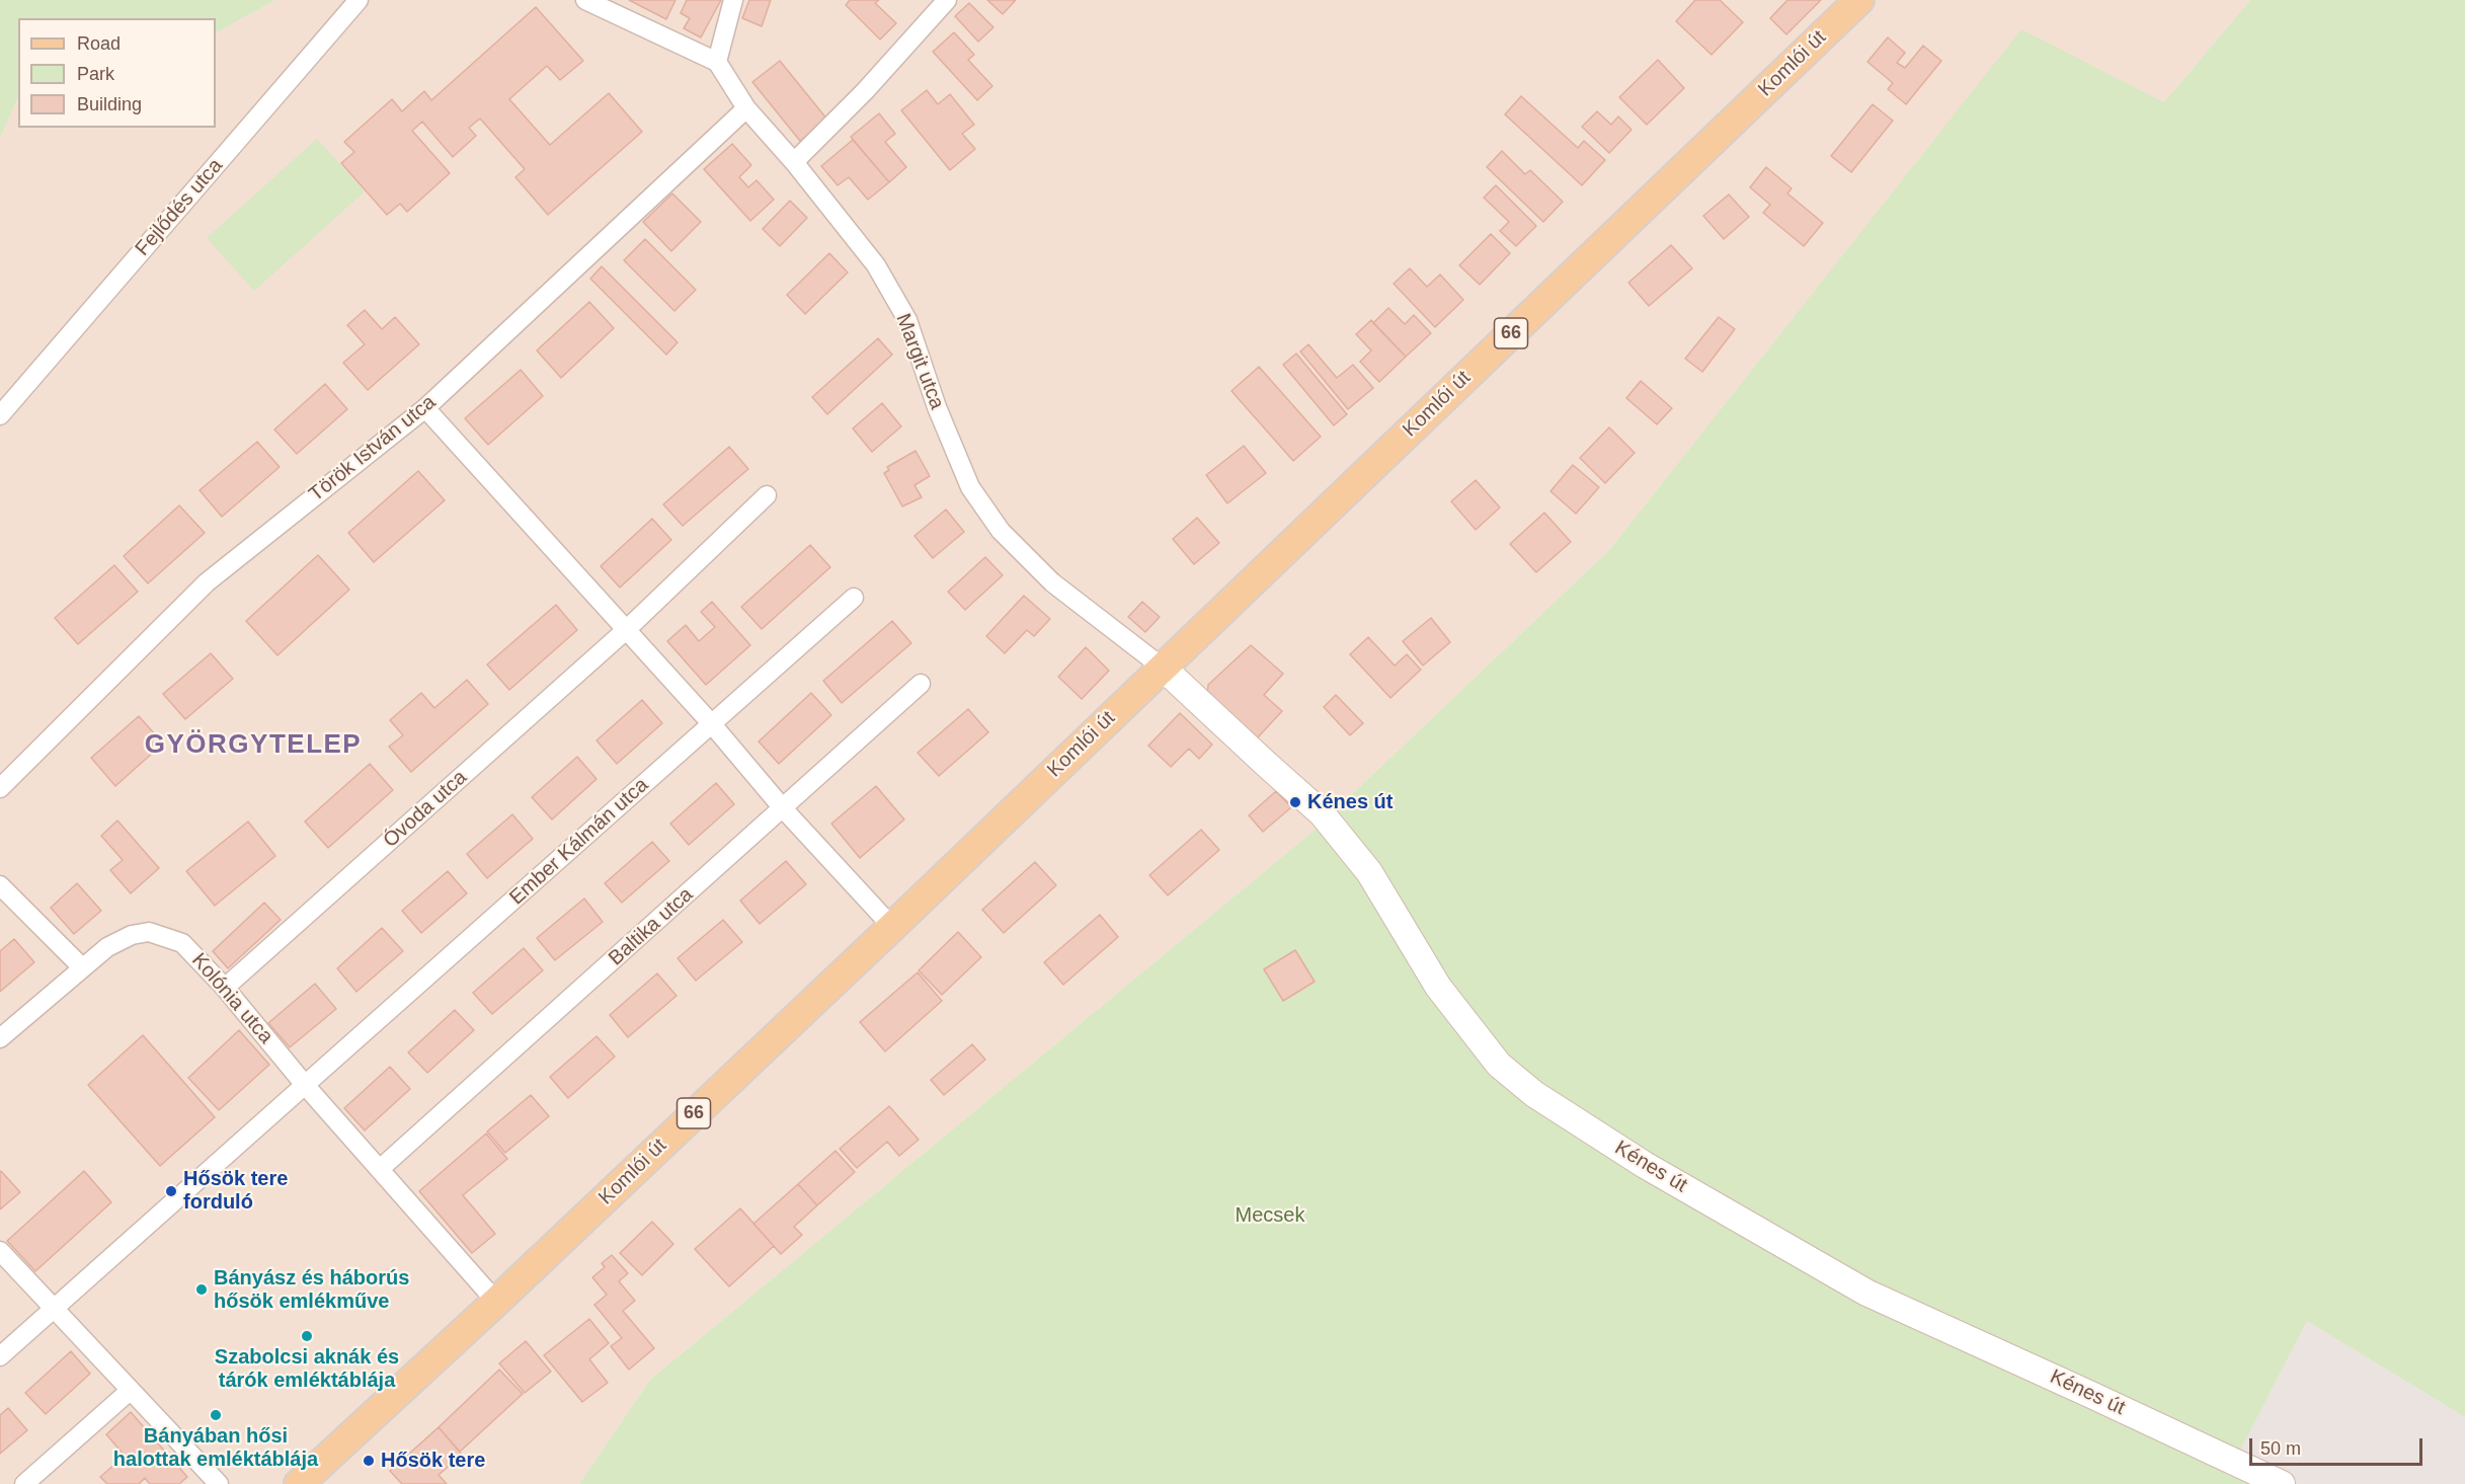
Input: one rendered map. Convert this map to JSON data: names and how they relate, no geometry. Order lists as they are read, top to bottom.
{
  "streets": {
    "main road": ["Komlói út", "66"],
    "street": [
      "Fejlődés utca",
      "Margit utca",
      "Török István utca",
      "Óvoda utca",
      "Ember Kálmán utca",
      "Baltika utca",
      "Kolónia utca",
      "Kénes út"
    ]
  },
  "crossings": [
    ["Komlói út", "Margit utca"],
    ["Komlói út", "Kénes út"],
    ["Margit utca", "Török István utca"],
    ["Margit utca", "Kénes út"],
    ["Óvoda utca", "Kolónia utca"],
    ["Ember Kálmán utca", "Kolónia utca"]
  ],
  "districts": ["GYÖRGYTELEP"],
  "parks": ["Mecsek"],
  "places": [
    "Kénes út",
    "Hősök tere forduló",
    "Bányász és háborús hősök emlékműve",
    "Szabolcsi aknák és tárók emléktáblája",
    "Bányában hősi halottak emléktáblája",
    "Hősök tere"
  ],
  "legend": ["Road", "Park", "Building"],
  "scale_bar": "50 m"
}
